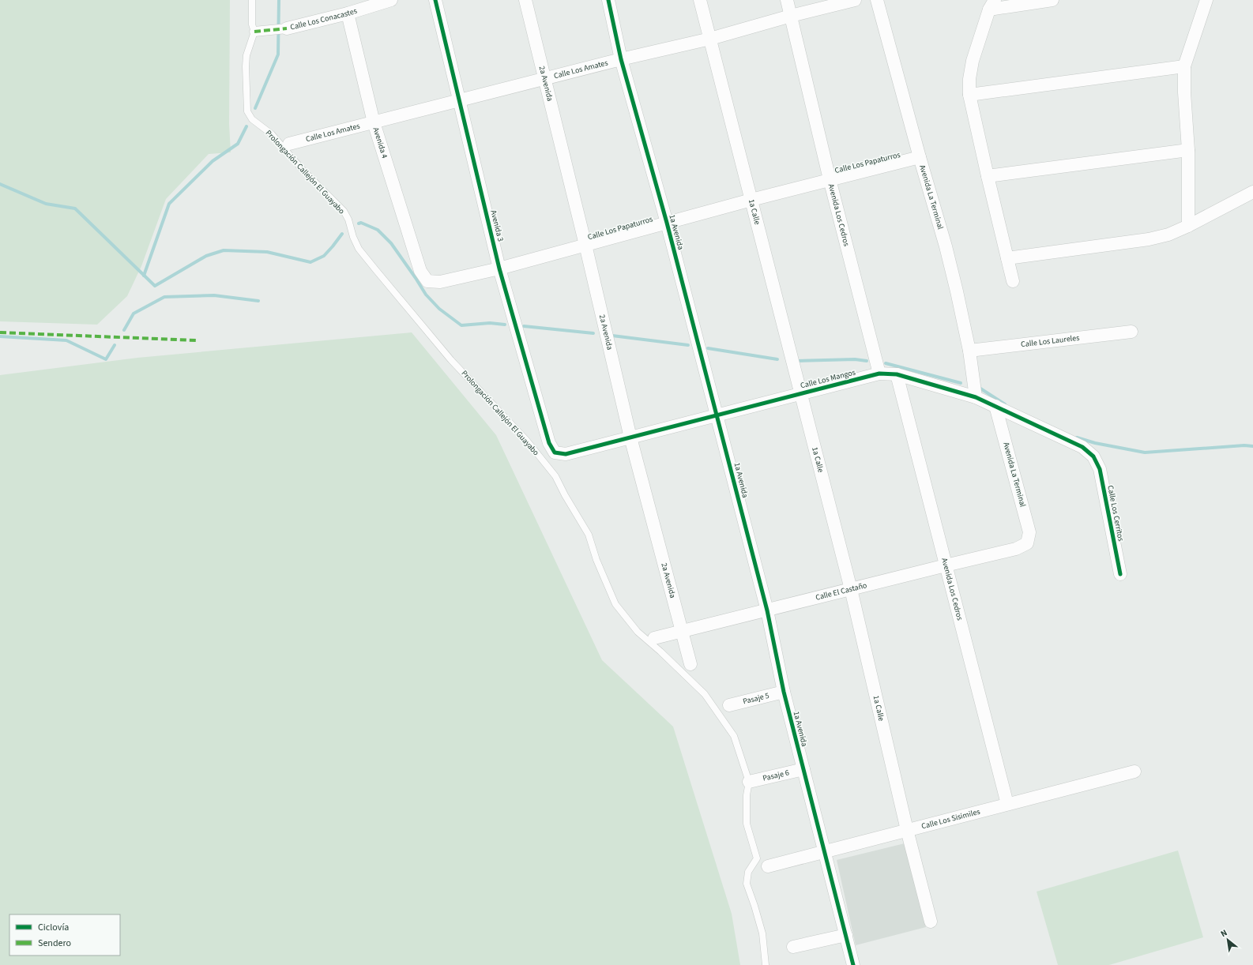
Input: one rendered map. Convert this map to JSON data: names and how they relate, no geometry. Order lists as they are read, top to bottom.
{
  "streets": {
    "street": [
      "Calle Los Conacastes",
      "Calle Los Amates",
      "2a Avenida",
      "Avenida 4",
      "Calle Los Papaturros",
      "Avenida La Terminal",
      "1a Calle",
      "Avenida Los Cedros",
      "Avenida 3",
      "1a Avenida",
      "Calle Los Laureles",
      "Calle Los Mangos",
      "Calle Los Cerritos",
      "Calle El Castaño",
      "Pasaje 5",
      "Pasaje 6",
      "Calle Los Sisimiles"
    ],
    "lane": ["Prolongación Callejón El Guayabo"]
  },
  "crossings": [
    ["Calle Los Conacastes", "Avenida 4"],
    ["Calle Los Conacastes", "Prolongación Callejón El Guayabo"],
    ["Calle Los Amates", "2a Avenida"],
    ["Calle Los Amates", "Avenida 4"],
    ["Calle Los Amates", "1a Calle"],
    ["Calle Los Amates", "Avenida Los Cedros"],
    ["Calle Los Amates", "Avenida 3"],
    ["Calle Los Amates", "1a Avenida"],
    ["2a Avenida", "Calle Los Papaturros"],
    ["2a Avenida", "Calle Los Mangos"],
    ["2a Avenida", "Calle El Castaño"],
    ["Avenida 4", "Calle Los Papaturros"],
    ["Calle Los Papaturros", "Avenida La Terminal"],
    ["Calle Los Papaturros", "1a Calle"],
    ["Calle Los Papaturros", "Avenida Los Cedros"],
    ["Calle Los Papaturros", "Avenida 3"],
    ["Calle Los Papaturros", "1a Avenida"],
    ["Prolongación Callejón El Guayabo", "Pasaje 6"],
    ["Avenida La Terminal", "Calle Los Laureles"],
    ["Avenida La Terminal", "Calle Los Mangos"],
    ["Avenida La Terminal", "Calle El Castaño"],
    ["1a Calle", "Calle Los Mangos"],
    ["1a Calle", "Calle El Castaño"],
    ["1a Calle", "Calle Los Sisimiles"],
    ["Avenida Los Cedros", "Calle Los Mangos"],
    ["Avenida Los Cedros", "Calle El Castaño"],
    ["Avenida Los Cedros", "Calle Los Sisimiles"],
    ["Avenida 3", "Calle Los Mangos"],
    ["1a Avenida", "Calle Los Mangos"],
    ["1a Avenida", "Calle El Castaño"],
    ["1a Avenida", "Pasaje 5"],
    ["1a Avenida", "Pasaje 6"],
    ["1a Avenida", "Calle Los Sisimiles"],
    ["Calle Los Mangos", "Calle Los Cerritos"]
  ],
  "legend": ["Ciclovía", "Sendero"],
  "north": "top left"
}
